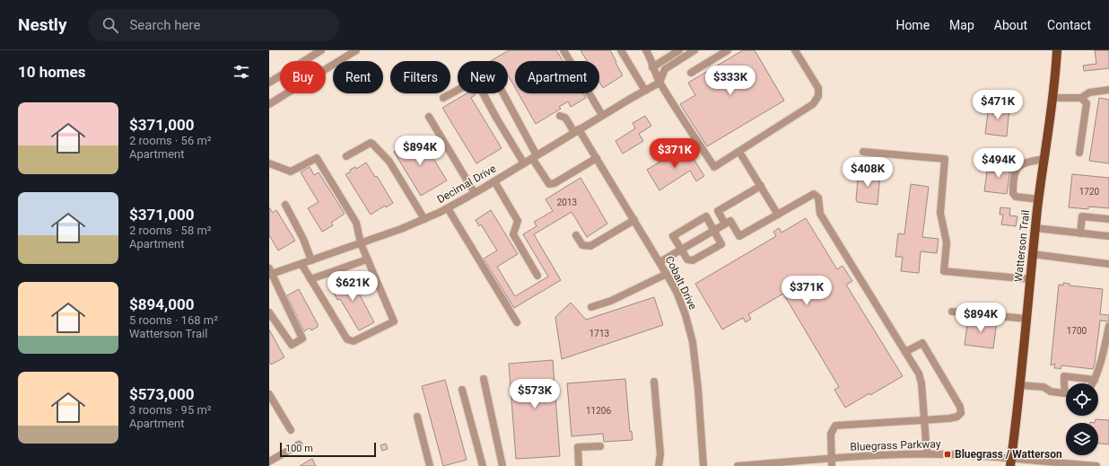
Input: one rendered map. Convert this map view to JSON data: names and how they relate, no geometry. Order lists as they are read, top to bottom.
{
  "streets": {
    "main road": ["Watterson Trail"],
    "street": ["Decimal Drive", "Cobalt Drive", "Bluegrass Parkway"]
  },
  "crossings": [
    ["Decimal Drive", "Cobalt Drive"],
    ["Watterson Trail", "Bluegrass Parkway"]
  ],
  "places": {
    "transit": ["Bluegrass / Watterson"]
  },
  "house_numbers": [
    "1720",
    "2013",
    "1700",
    "1713",
    "11206"
  ],
  "scale_bar": "100 m",
  "page": {
    "header": "Nestly",
    "search": "Search here",
    "nav": [
      "Home",
      "Map",
      "About",
      "Contact"
    ],
    "heading": "10 homes",
    "chip": [
      "Buy",
      "Rent",
      "Filters",
      "New",
      "Apartment"
    ],
    "price": [
      "$333K",
      "$471K",
      "$894K",
      "$371K",
      "$494K",
      "$408K",
      "$621K",
      "$371K",
      "$894K",
      "$573K"
    ],
    "list": [
      {
        "name": "$371,000",
        "note": "2 rooms · 56 m² · Apartment"
      },
      {
        "name": "$371,000",
        "note": "2 rooms · 58 m² · Apartment"
      },
      {
        "name": "$894,000",
        "note": "5 rooms · 168 m² · Watterson Trail"
      },
      {
        "name": "$573,000",
        "note": "3 rooms · 95 m² · Apartment"
      }
    ],
    "scale": "100 m"
  }
}
